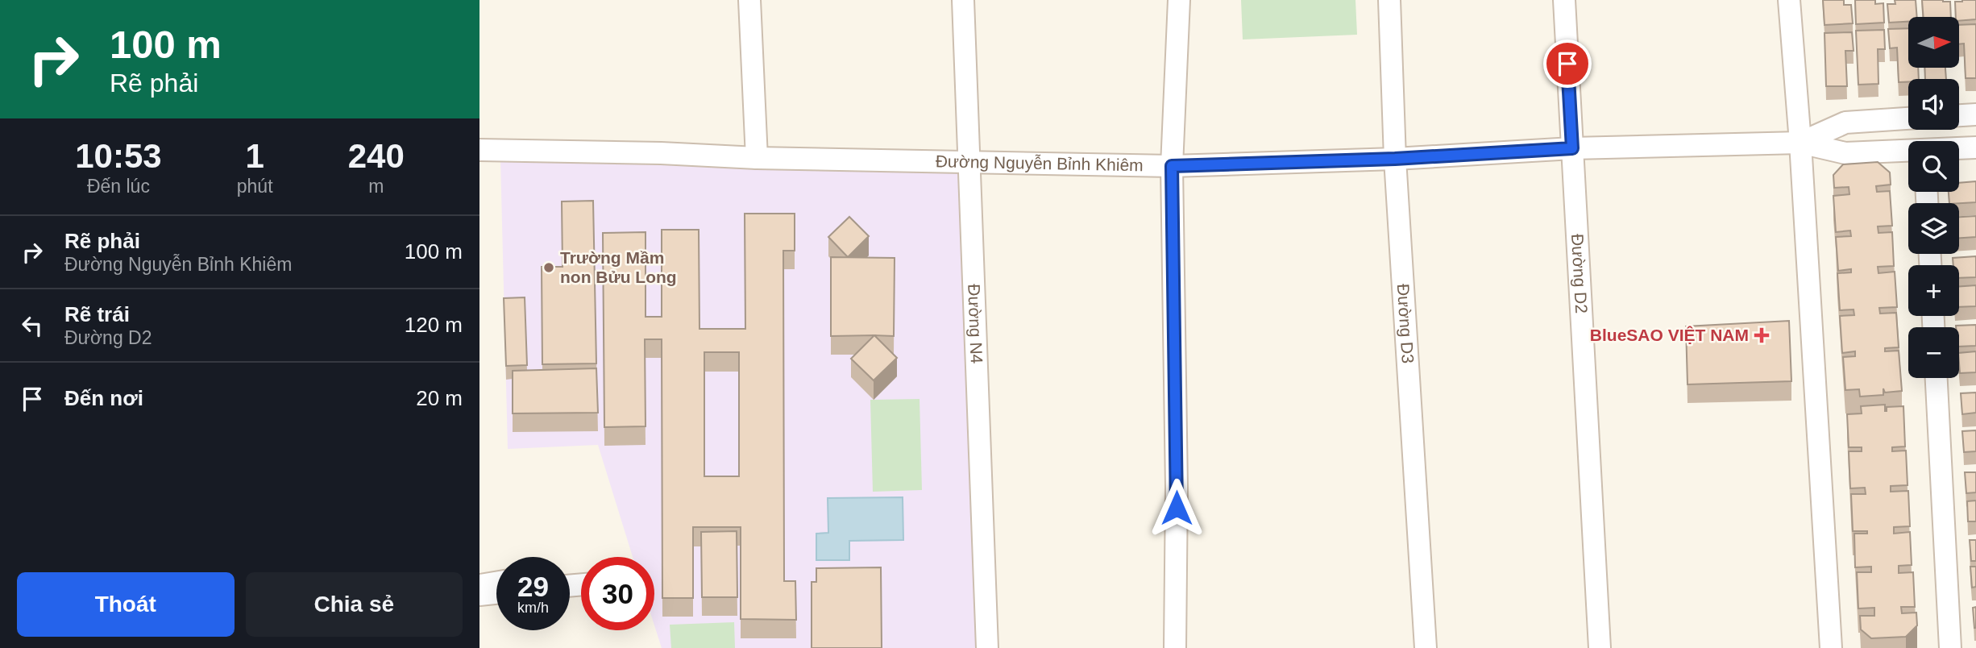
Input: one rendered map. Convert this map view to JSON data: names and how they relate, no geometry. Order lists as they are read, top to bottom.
{
  "streets": {
    "street": [
      "Đường Nguyễn Bỉnh Khiêm",
      "Đường D2",
      "Đường N4",
      "Đường D3"
    ]
  },
  "crossings": [
    ["Đường Nguyễn Bỉnh Khiêm", "Đường D2"],
    ["Đường Nguyễn Bỉnh Khiêm", "Đường N4"],
    ["Đường Nguyễn Bỉnh Khiêm", "Đường D3"]
  ],
  "places": {
    "other": ["Trường Mầm non Bửu Long"],
    "health": ["BlueSAO VIỆT NAM"]
  },
  "north": "right",
  "page": {
    "turn": ["100 m", "Rẽ phải"],
    "map_buttons": ["+", "−"],
    "eta": [
      "10:53",
      "Đến lúc",
      "1",
      "phút",
      "240",
      "m"
    ],
    "list": [
      {
        "name": "Rẽ phải",
        "note": "Đường Nguyễn Bỉnh Khiêm",
        "value": "100 m"
      },
      {
        "name": "Rẽ trái",
        "note": "Đường D2",
        "value": "120 m"
      },
      {
        "name": "Đến nơi",
        "value": "20 m"
      }
    ],
    "speed": "29 km/h",
    "limit": "30",
    "buttons": ["Thoát", "Chia sẻ"]
  }
}
